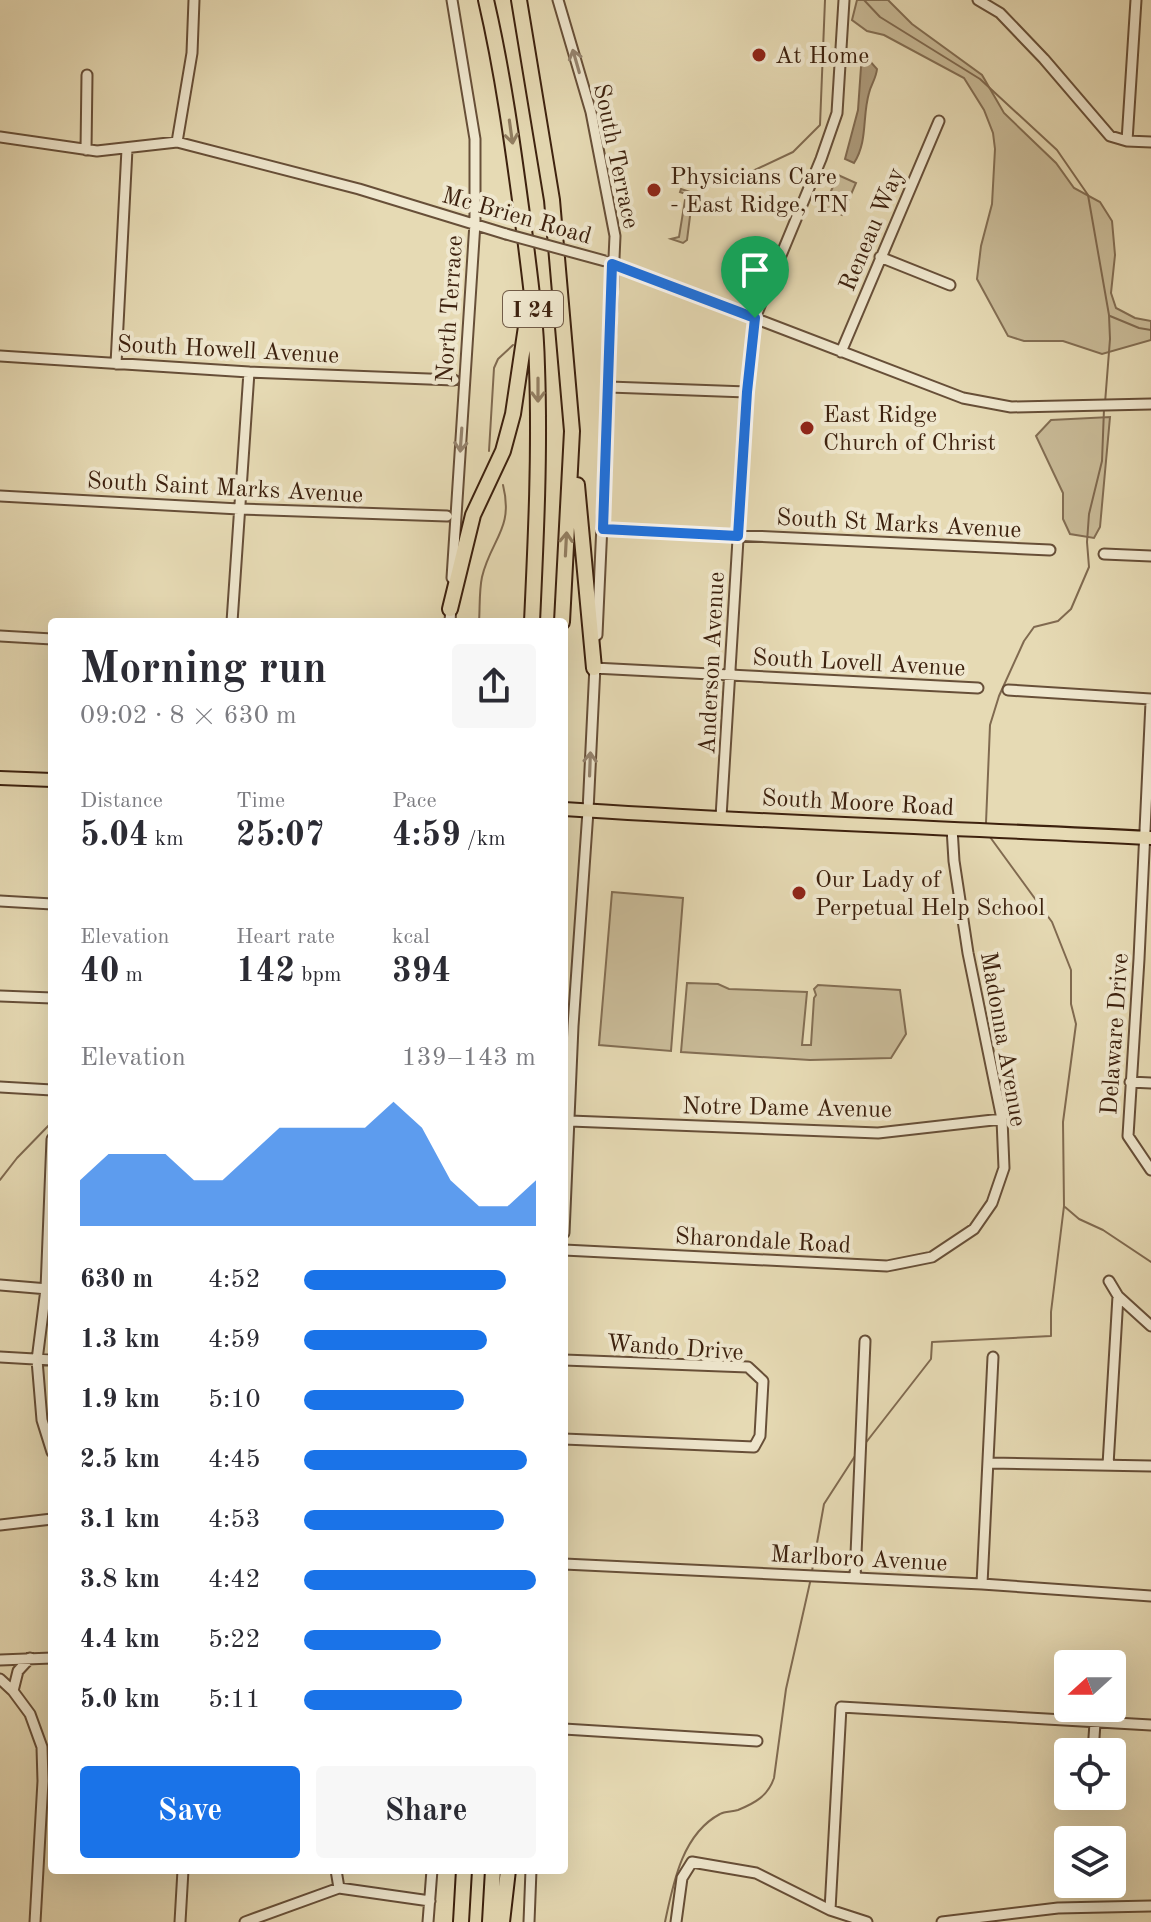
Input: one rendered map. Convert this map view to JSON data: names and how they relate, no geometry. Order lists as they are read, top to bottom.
{
  "streets": {
    "highway": ["I 24"],
    "main road": ["South Moore Road"],
    "street": [
      "South Terrace",
      "Mc Brien Road",
      "Reneau Way",
      "North Terrace",
      "South Howell Avenue",
      "South Saint Marks Avenue",
      "South St Marks Avenue",
      "South Lovell Avenue",
      "Anderson Avenue",
      "Delaware Drive",
      "Madonna Avenue",
      "Notre Dame Avenue",
      "Sharondale Road",
      "Wando Drive",
      "Marlboro Avenue"
    ]
  },
  "crossings": [
    ["South Terrace", "Mc Brien Road"],
    ["South Terrace", "South St Marks Avenue"],
    ["South Terrace", "South Lovell Avenue"],
    ["South Terrace", "South Moore Road"],
    ["South Terrace", "Notre Dame Avenue"],
    ["Mc Brien Road", "Reneau Way"],
    ["Mc Brien Road", "North Terrace"],
    ["Mc Brien Road", "Anderson Avenue"],
    ["South St Marks Avenue", "Anderson Avenue"],
    ["South Lovell Avenue", "Anderson Avenue"],
    ["Anderson Avenue", "South Moore Road"],
    ["South Moore Road", "Delaware Drive"],
    ["South Moore Road", "Madonna Avenue"],
    ["Madonna Avenue", "Notre Dame Avenue"],
    ["Madonna Avenue", "Sharondale Road"]
  ],
  "one_way": ["North Terrace"],
  "places": [
    "At Home",
    "Physicians Care - East Ridge, TN",
    "East Ridge Church of Christ",
    "Our Lady of Perpetual Help School"
  ],
  "north": "left",
  "page": {
    "heading": ["Morning run", "09:02 · 8 × 630 m"],
    "stats": [
      ["Distance", "5.04 km"],
      ["Time", "25:07"],
      ["Pace", "4:59 /km"],
      ["Elevation", "40 m"],
      ["Heart rate", "142 bpm"],
      ["kcal", "394"]
    ],
    "chart": ["Elevation", "139–143 m"],
    "list": [
      {
        "name": "630 m",
        "note": "4:52"
      },
      {
        "name": "1.3 km",
        "note": "4:59"
      },
      {
        "name": "1.9 km",
        "note": "5:10"
      },
      {
        "name": "2.5 km",
        "note": "4:45"
      },
      {
        "name": "3.1 km",
        "note": "4:53"
      },
      {
        "name": "3.8 km",
        "note": "4:42"
      },
      {
        "name": "4.4 km",
        "note": "5:22"
      },
      {
        "name": "5.0 km",
        "note": "5:11"
      }
    ],
    "buttons": ["Save", "Share"]
  }
}
